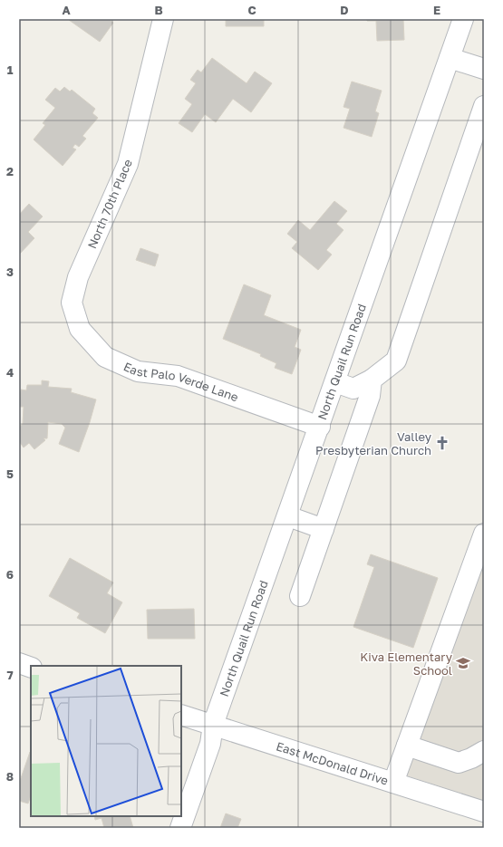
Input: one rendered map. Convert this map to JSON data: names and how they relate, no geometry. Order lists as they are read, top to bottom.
{
  "streets": {
    "street": [
      "North 70th Place",
      "North Quail Run Road",
      "East Palo Verde Lane",
      "East McDonald Drive"
    ]
  },
  "crossings": [
    ["North 70th Place", "East Palo Verde Lane"],
    ["North Quail Run Road", "East Palo Verde Lane"],
    ["North Quail Run Road", "East McDonald Drive"]
  ],
  "places": {
    "church": ["Valley Presbyterian Church"],
    "school or university": ["Kiva Elementary School"]
  },
  "grid": {
    "columns": [
      "A",
      "B",
      "C",
      "D",
      "E"
    ],
    "rows": [
      "1",
      "2",
      "3",
      "4",
      "5",
      "6",
      "7",
      "8"
    ]
  }
}
